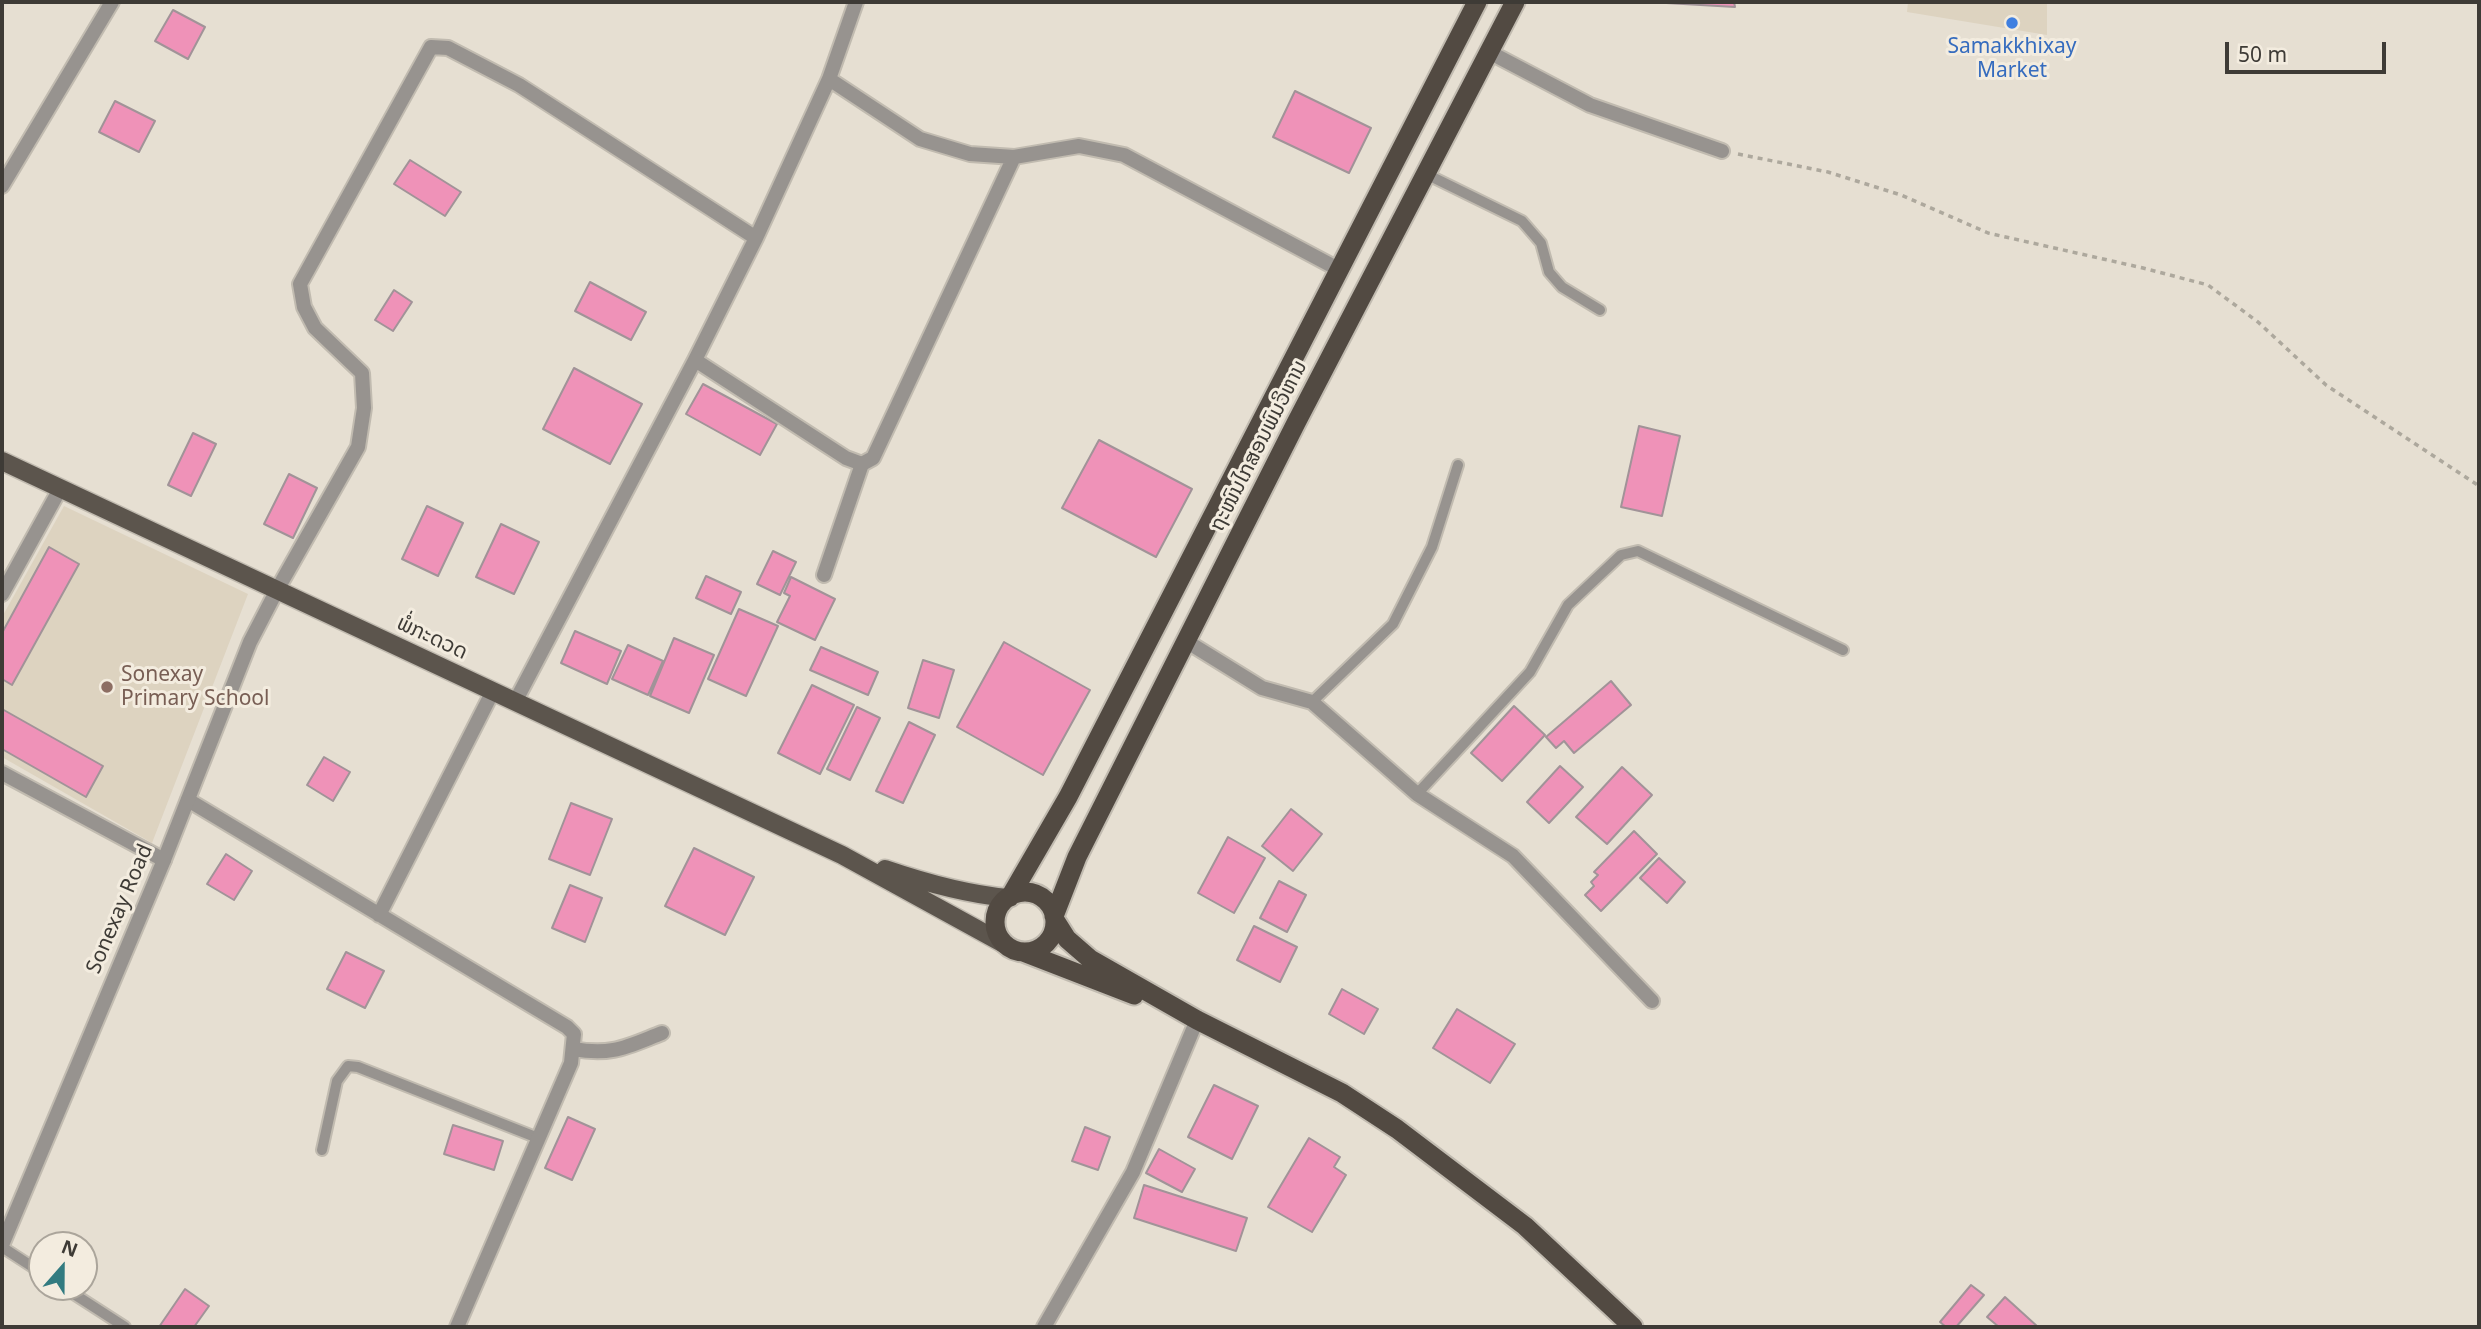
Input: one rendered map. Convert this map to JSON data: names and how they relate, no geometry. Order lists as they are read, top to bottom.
{
  "streets": {
    "highway": ["ຖະໜົນໄກສອນພົມວິຫານ"],
    "main road": ["ພໍ່ກະດວດ"],
    "street": ["Sonexay Road"]
  },
  "crossings": [
    ["ພໍ່ກະດວດ", "Sonexay Road"]
  ],
  "places": ["Samakkhixay Market", "Sonexay Primary School"],
  "scale_bar": "50 m",
  "north": "top"
}
